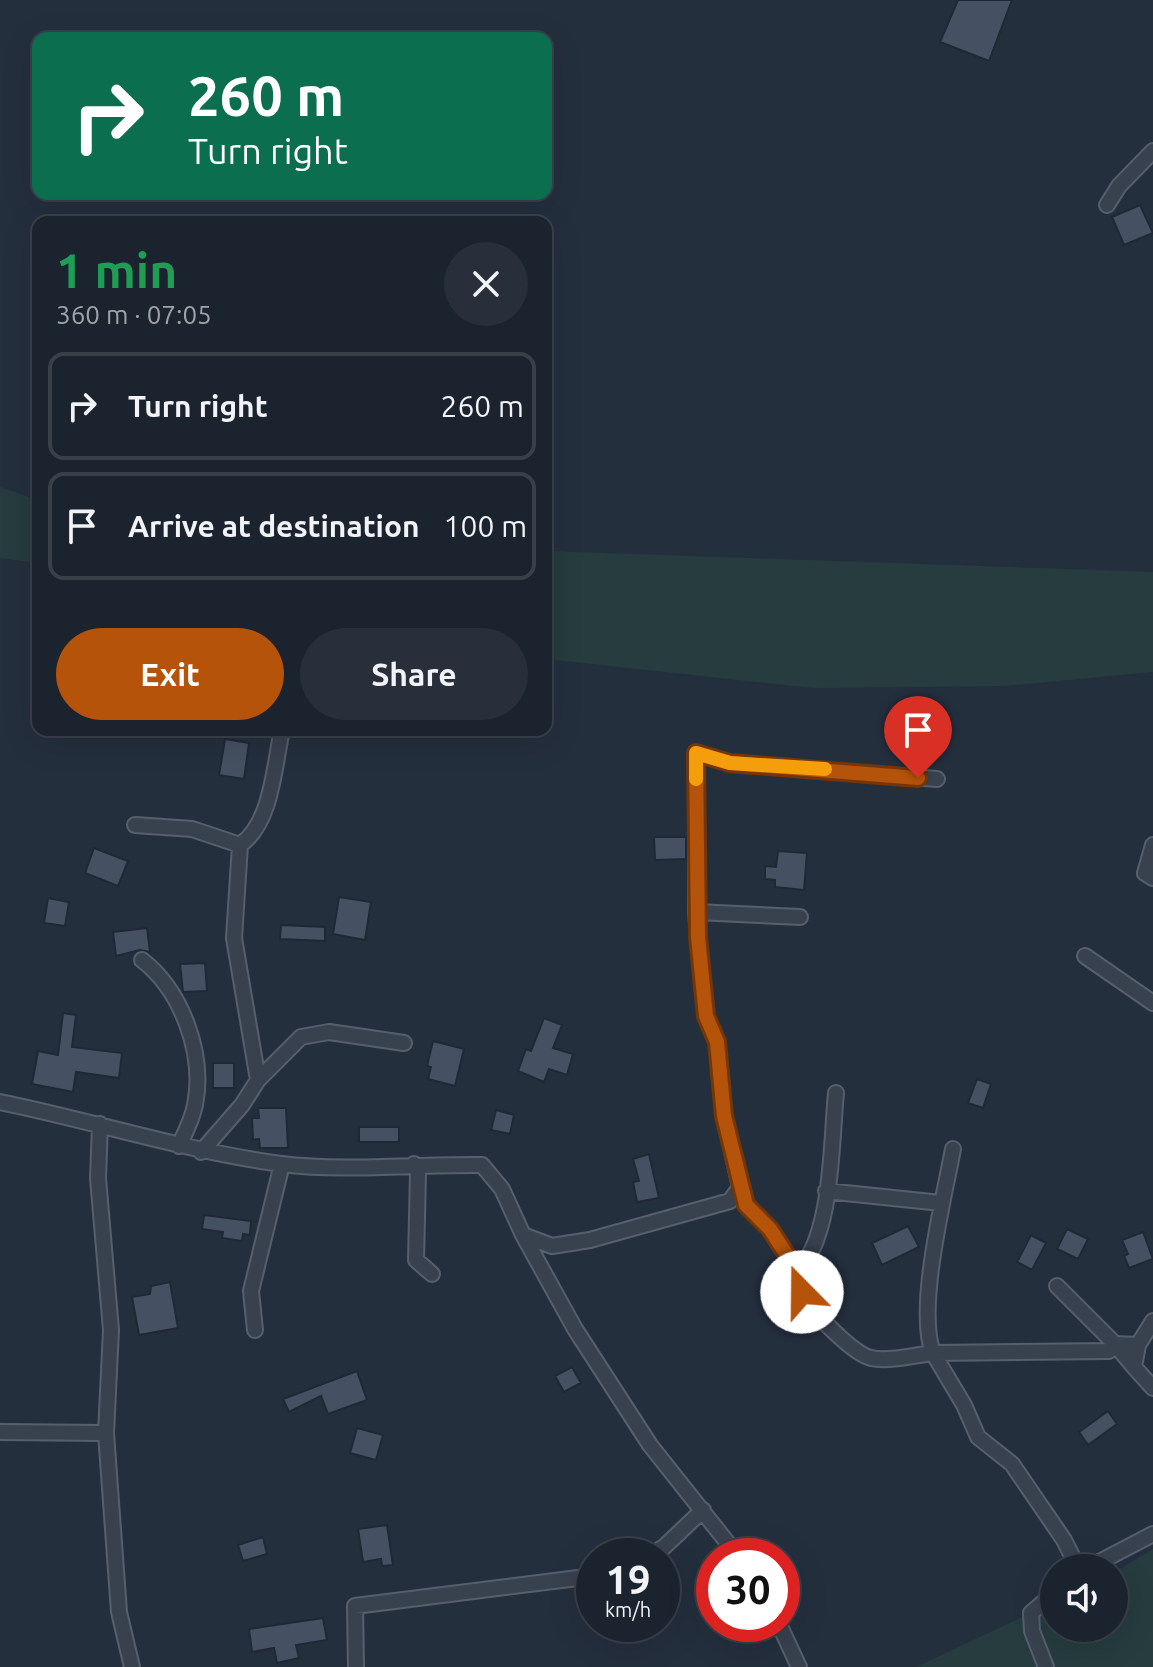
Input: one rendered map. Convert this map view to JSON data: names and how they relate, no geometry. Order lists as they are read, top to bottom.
{
  "page": {
    "turn": ["260 m", "Turn right"],
    "heading": ["1 min", "360 m · 07:05"],
    "list": [
      {
        "name": "Turn right",
        "value": "260 m"
      },
      {
        "name": "Arrive at destination",
        "value": "100 m"
      }
    ],
    "buttons": ["Exit", "Share"],
    "speed": "19 km/h",
    "limit": "30"
  }
}
